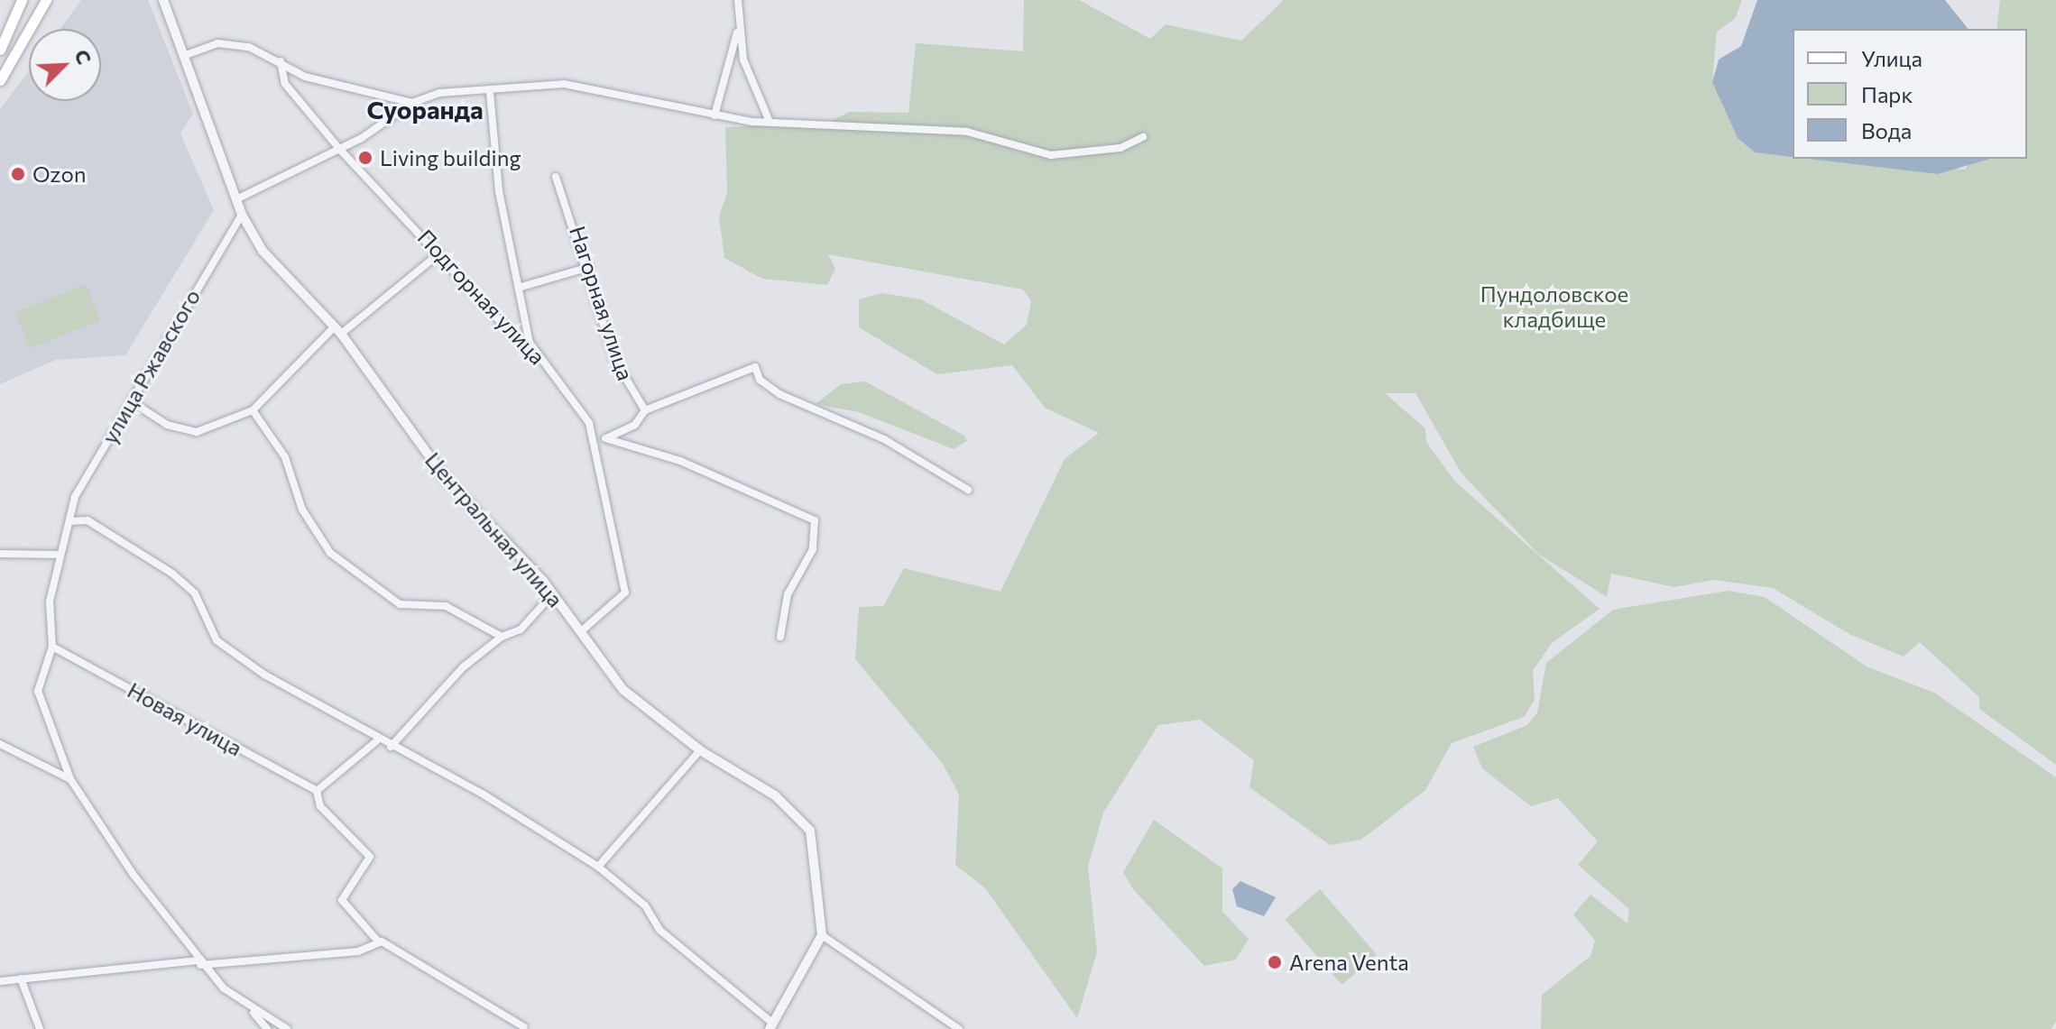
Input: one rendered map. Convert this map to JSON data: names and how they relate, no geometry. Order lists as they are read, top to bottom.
{
  "streets": {
    "street": [
      "Подгорная улица",
      "Нагорная улица",
      "улица Ржавского",
      "Центральная улица",
      "Новая улица"
    ]
  },
  "crossings": [
    ["улица Ржавского", "Центральная улица"],
    ["улица Ржавского", "Новая улица"]
  ],
  "districts": ["Суоранда"],
  "parks": ["Пундоловское кладбище"],
  "places": ["Living building", "Ozon", "Arena Venta"],
  "legend": ["Улица", "Парк", "Вода"],
  "north": "top right"
}
